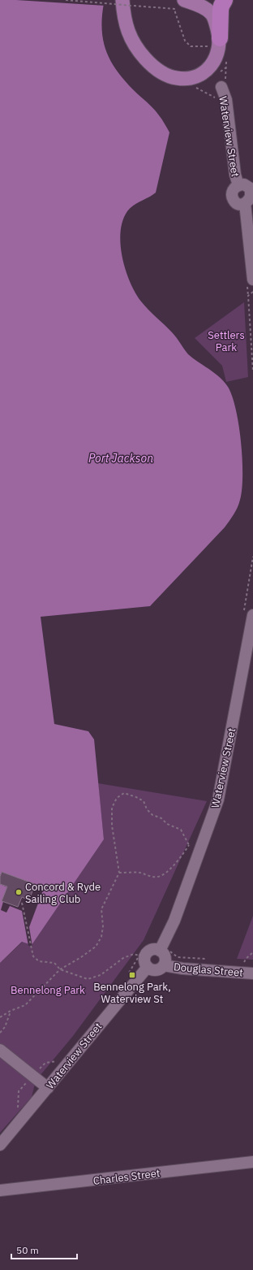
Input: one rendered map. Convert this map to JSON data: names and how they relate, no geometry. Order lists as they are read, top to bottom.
{
  "streets": {
    "street": ["Waterview Street", "Douglas Street", "Charles Street"]
  },
  "crossings": [
    ["Waterview Street", "Douglas Street"]
  ],
  "water": ["Port Jackson"],
  "parks": ["Settlers Park", "Bennelong Park"],
  "places": {
    "other": ["Concord & Ryde Sailing Club"],
    "transit": ["Bennelong Park, Waterview St"]
  },
  "scale_bar": "50 m"
}
